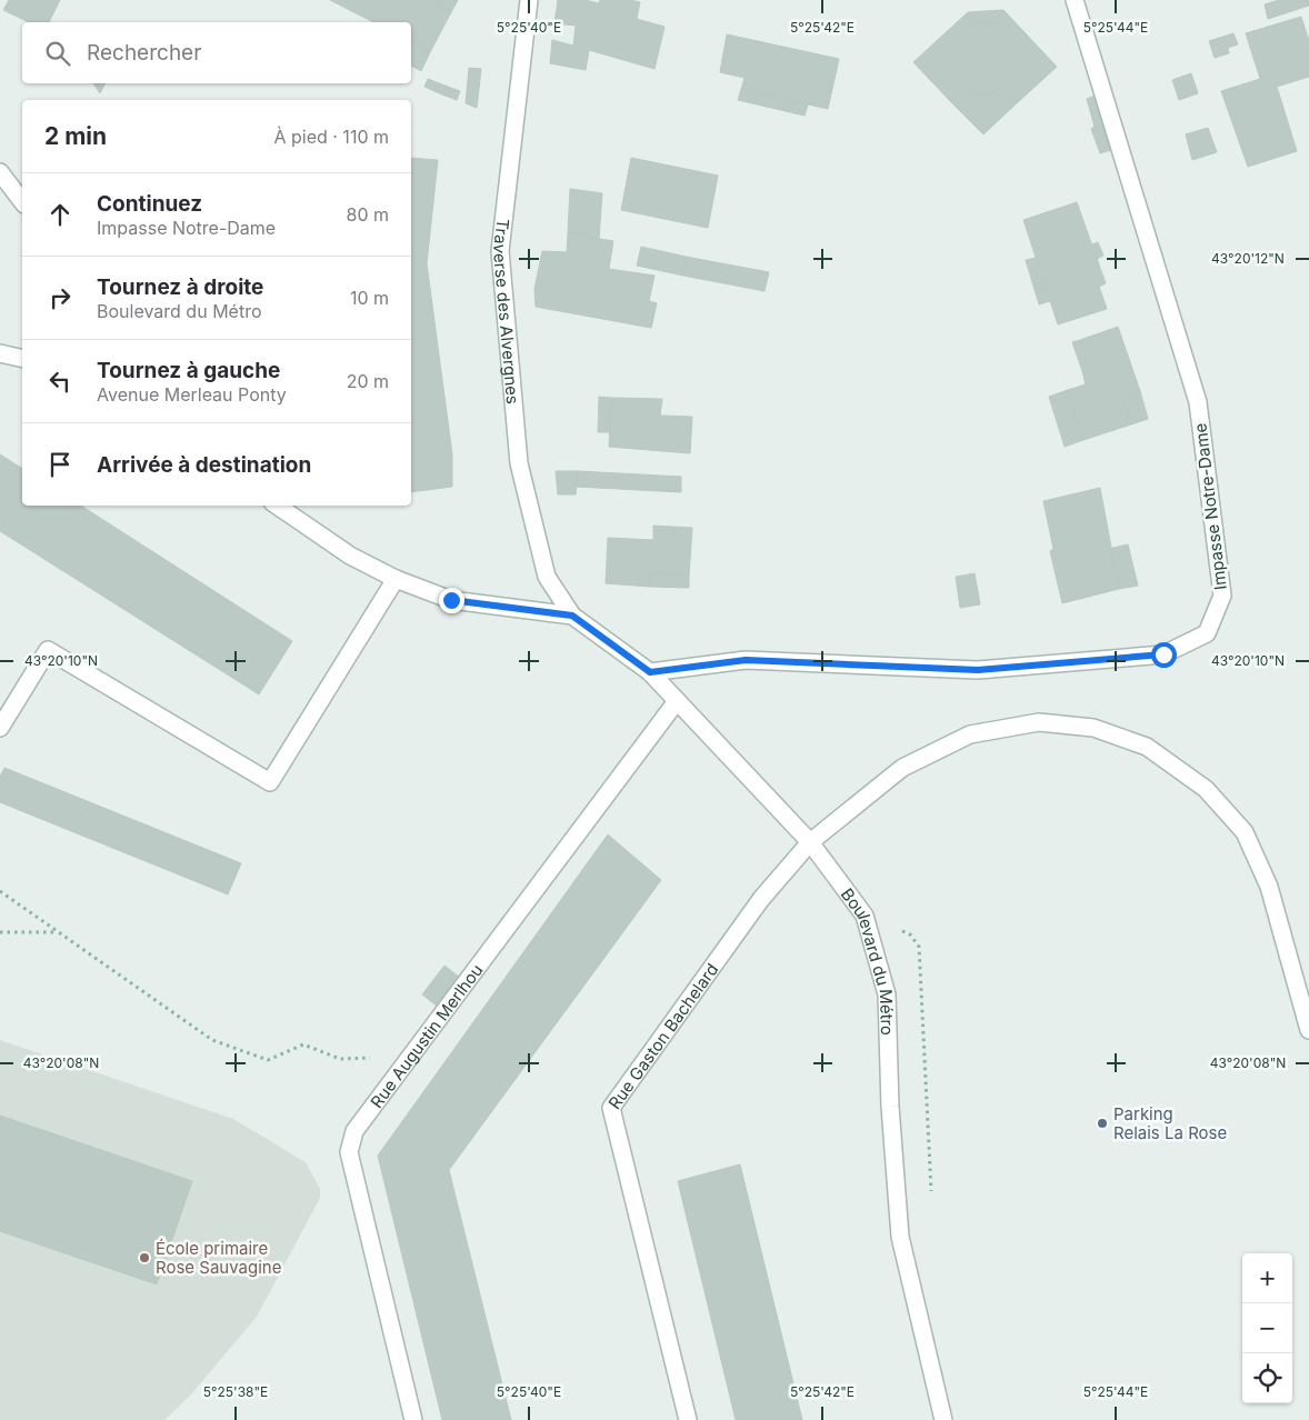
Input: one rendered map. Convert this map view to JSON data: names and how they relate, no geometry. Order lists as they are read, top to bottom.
{
  "streets": {
    "street": [
      "Traverse des Alvergnes",
      "Impasse Notre-Dame",
      "Boulevard du Métro",
      "Rue Augustin Merlhou",
      "Rue Gaston Bachelard"
    ]
  },
  "crossings": [
    ["Traverse des Alvergnes", "Boulevard du Métro"],
    ["Impasse Notre-Dame", "Boulevard du Métro"],
    ["Boulevard du Métro", "Rue Augustin Merlhou"],
    ["Boulevard du Métro", "Rue Gaston Bachelard"]
  ],
  "places": ["Parking Relais La Rose", "École primaire Rose Sauvagine"],
  "page": {
    "search": "Rechercher",
    "heading": ["2 min", "À pied · 110 m"],
    "list": [
      ["Continuez", "Impasse Notre-Dame", "80 m"],
      ["Tournez à droite", "Boulevard du Métro", "10 m"],
      ["Tournez à gauche", "Avenue Merleau Ponty", "20 m"],
      "Arrivée à destination"
    ],
    "map_buttons": ["+", "−"]
  },
  "coordinates": [
    "5°25'40\"E",
    "5°25'42\"E",
    "5°25'44\"E",
    "43°20'12\"N",
    "43°20'10\"N",
    "43°20'08\"N",
    "5°25'38\"E"
  ]
}
